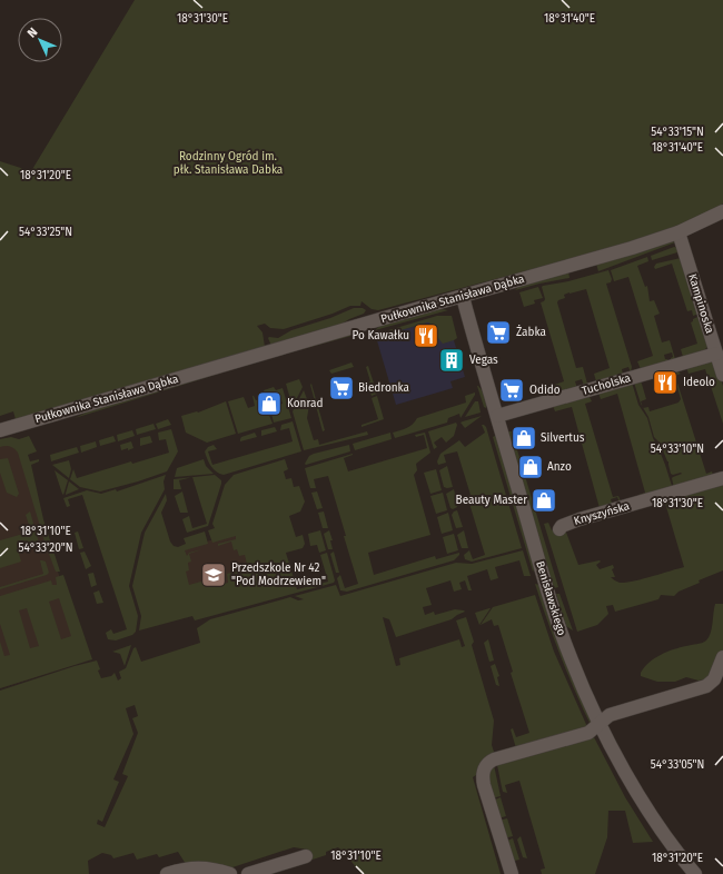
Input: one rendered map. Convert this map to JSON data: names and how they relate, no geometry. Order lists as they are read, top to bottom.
{
  "streets": {
    "street": [
      "Pułkownika Stanisława Dąbka",
      "Kampinoska",
      "Tucholska",
      "Knyszyńska",
      "Benisławskiego"
    ]
  },
  "crossings": [
    ["Pułkownika Stanisława Dąbka", "Kampinoska"],
    ["Pułkownika Stanisława Dąbka", "Benisławskiego"],
    ["Kampinoska", "Tucholska"],
    ["Tucholska", "Benisławskiego"]
  ],
  "parks": ["Rodzinny Ogród im. płk. Stanisława Dabka"],
  "places": {
    "supermarket": ["Żabka", "Biedronka", "Odido"],
    "restaurant": ["Po Kawałku", "Ideolo"],
    "building": ["Vegas"],
    "shop": [
      "Konrad",
      "Silvertus",
      "Anzo",
      "Beauty Master"
    ],
    "school or university": ["Przedszkole Nr 42 \"Pod Modrzewiem\""]
  },
  "north": "top left",
  "coordinates": [
    "18°31'30\"E",
    "18°31'40\"E",
    "54°33'15\"N",
    "18°31'20\"E",
    "54°33'25\"N",
    "54°33'10\"N",
    "18°31'10\"E",
    "54°33'20\"N",
    "54°33'05\"N"
  ]
}
